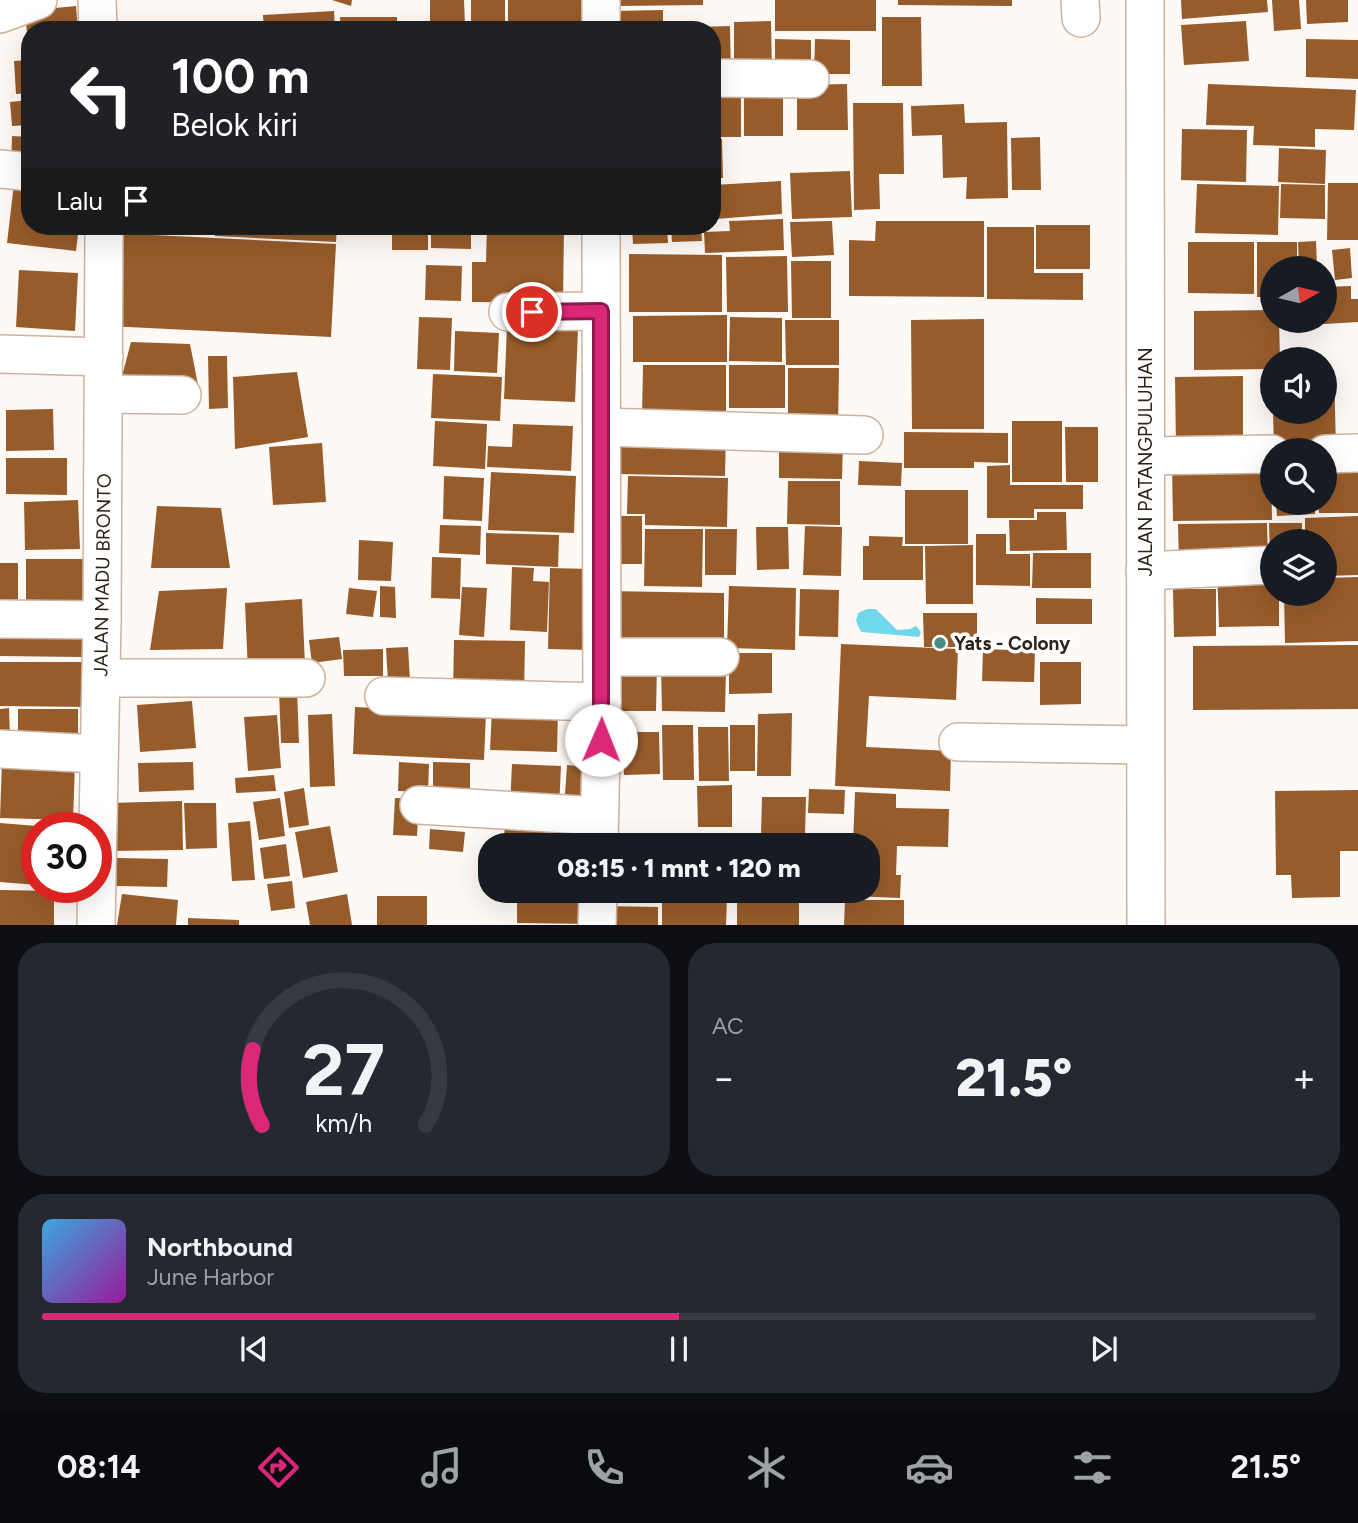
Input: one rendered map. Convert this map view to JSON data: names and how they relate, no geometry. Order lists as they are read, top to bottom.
{
  "streets": {
    "street": ["JALAN PATANGPULUHAN", "JALAN MADU BRONTO"]
  },
  "places": ["Yats - Colony"],
  "north": "right",
  "page": {
    "turn": ["100 m", "Belok kiri"],
    "then": "Lalu",
    "limit": "30",
    "trip": "08:15 · 1 mnt · 120 m",
    "tile": "AC",
    "heat": ["−", "21.5°", "+"],
    "song": ["Northbound", "June Harbor"],
    "tabs": ["08:14", "21.5°"],
    "gauge": ["27", "km/h"]
  }
}
